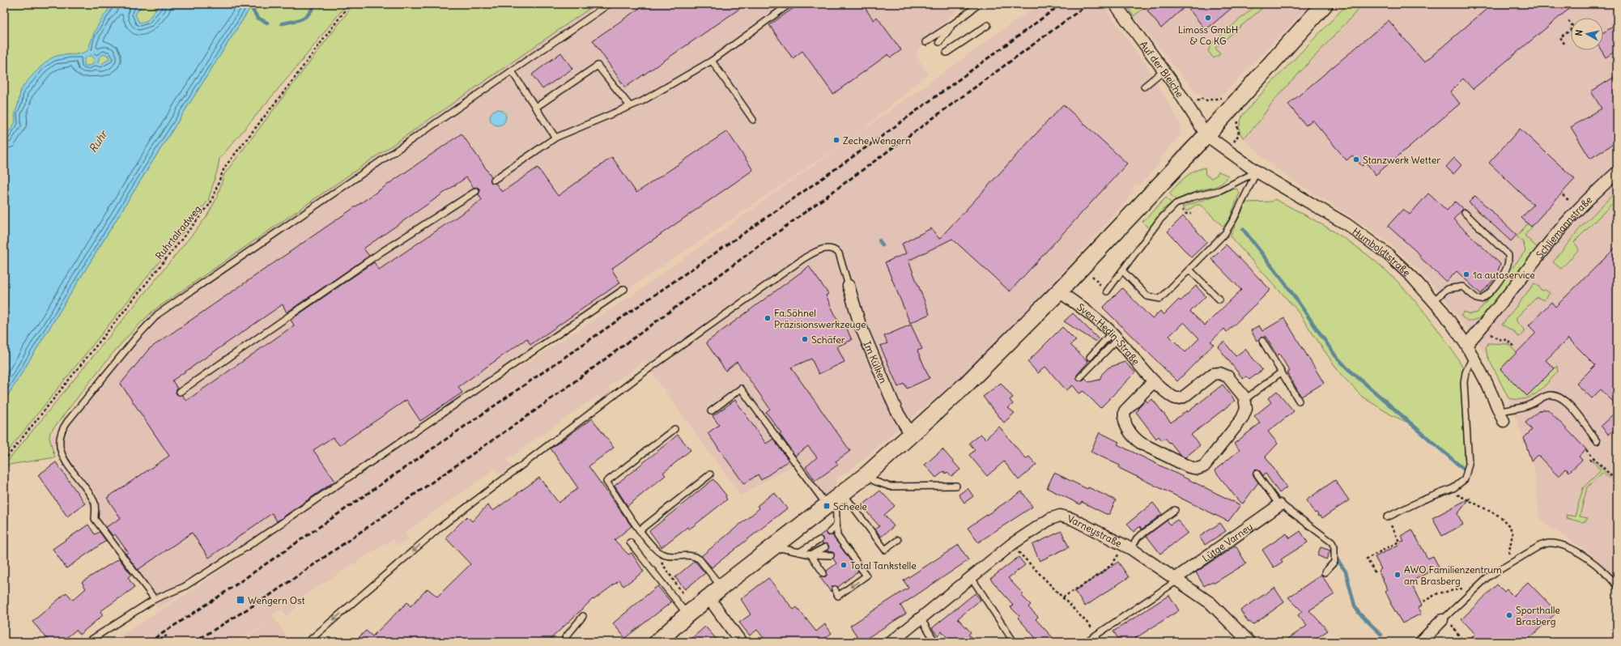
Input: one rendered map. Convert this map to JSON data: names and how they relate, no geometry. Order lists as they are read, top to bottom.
{
  "streets": {
    "street": [
      "Auf der Bleiche",
      "Schliemannstraße",
      "Humboldtstraße",
      "Sven-Hedin-Straße",
      "Im Külken",
      "Varneystraße",
      "Lütge Varney"
    ],
    "path": ["Ruhrtalradweg"]
  },
  "crossings": [
    ["Auf der Bleiche", "Humboldtstraße"],
    ["Schliemannstraße", "Humboldtstraße"],
    ["Varneystraße", "Lütge Varney"]
  ],
  "water": ["Ruhr"],
  "places": {
    "other": [
      "Limoss GmbH & Co KG",
      "Zeche Wengern",
      "Stanzwerk Wetter",
      "1a autoservice",
      "Fa.Söhnel Präzisionswerkzeuge",
      "Schäfer",
      "Total Tankstelle",
      "AWO Familienzentrum am Brasberg",
      "Sporthalle Brasberg"
    ],
    "transit": ["Scheele", "Wengern Ost"]
  },
  "north": "left"
}
